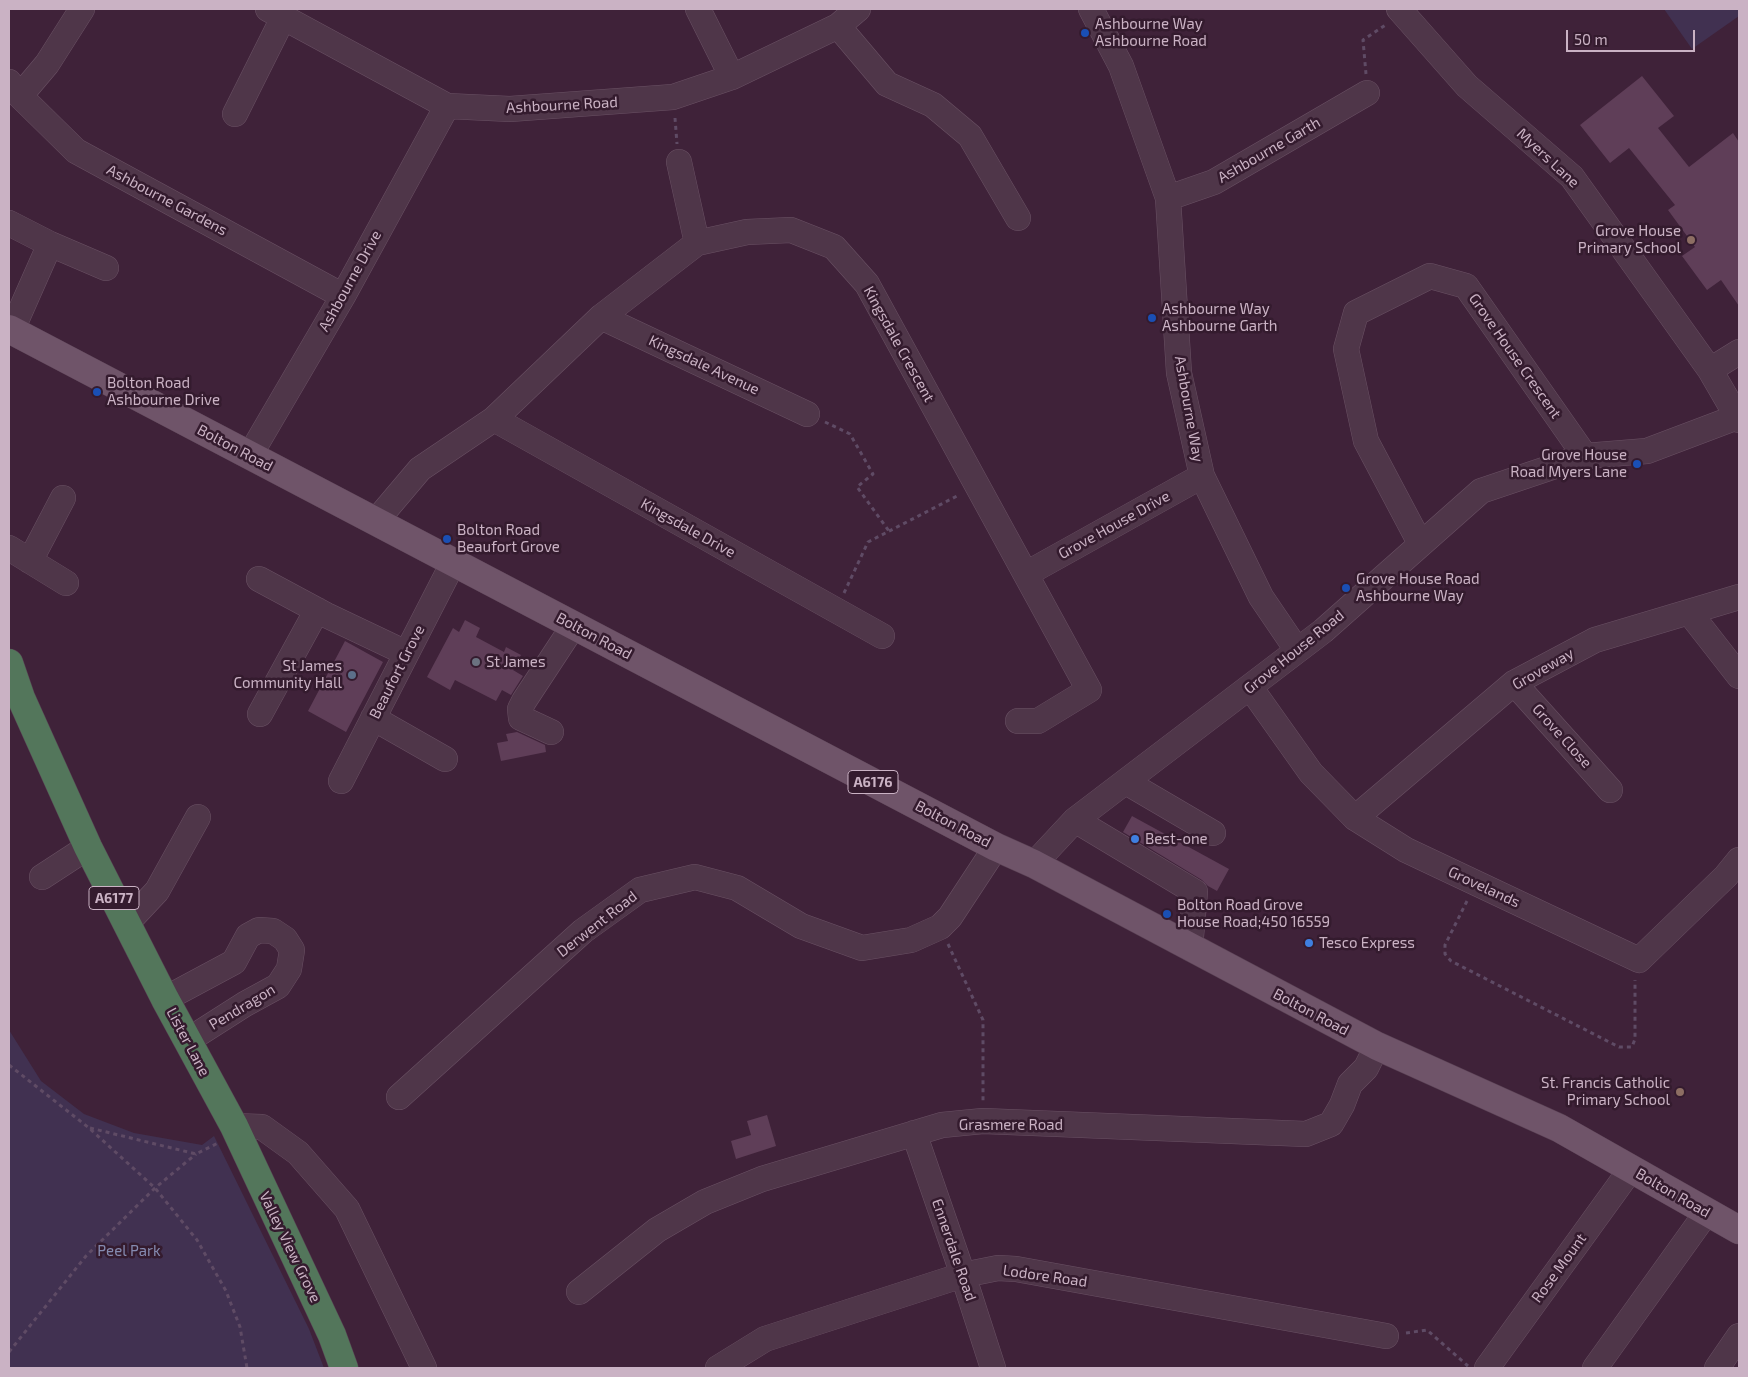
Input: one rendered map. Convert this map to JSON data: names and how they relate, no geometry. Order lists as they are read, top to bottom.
{
  "streets": {
    "highway": ["A6177", "Lister Lane", "Valley View Grove"],
    "main road": ["Bolton Road", "A6176"],
    "street": [
      "Ashbourne Road",
      "Ashbourne Garth",
      "Myers Lane",
      "Ashbourne Gardens",
      "Ashbourne Drive",
      "Kingsdale Crescent",
      "Grove House Crescent",
      "Kingsdale Avenue",
      "Ashbourne Way",
      "Grove House Drive",
      "Kingsdale Drive",
      "Grove House Road",
      "Groveway",
      "Beaufort Grove",
      "Grove Close",
      "Grovelands",
      "Derwent Road",
      "Pendragon",
      "Grasmere Road",
      "Ennerdale Road",
      "Rose Mount",
      "Lodore Road"
    ]
  },
  "crossings": [
    ["Ashbourne Road", "Ashbourne Drive"],
    ["Ashbourne Garth", "Ashbourne Way"],
    ["Myers Lane", "Grove House Road"],
    ["Ashbourne Gardens", "Ashbourne Drive"],
    ["Ashbourne Drive", "Bolton Road"],
    ["Kingsdale Crescent", "Kingsdale Avenue"],
    ["Kingsdale Crescent", "Bolton Road"],
    ["Kingsdale Crescent", "Grove House Drive"],
    ["Kingsdale Crescent", "Kingsdale Drive"],
    ["Grove House Crescent", "Grove House Road"],
    ["Ashbourne Way", "Grove House Drive"],
    ["Ashbourne Way", "Grove House Road"],
    ["Bolton Road", "Grove House Road"],
    ["Bolton Road", "Beaufort Grove"],
    ["Bolton Road", "Derwent Road"],
    ["Bolton Road", "Grasmere Road"],
    ["Bolton Road", "Rose Mount"],
    ["Grove House Road", "Grovelands"],
    ["Groveway", "Grove Close"],
    ["Groveway", "Grovelands"],
    ["Pendragon", "Lister Lane"],
    ["Lister Lane", "Valley View Grove"],
    ["Grasmere Road", "Ennerdale Road"],
    ["Ennerdale Road", "Lodore Road"]
  ],
  "parks": ["Peel Park"],
  "places": [
    "Ashbourne Way Ashbourne Road",
    "Grove House Primary School",
    "Ashbourne Way Ashbourne Garth",
    "Bolton Road Ashbourne Drive",
    "Grove House Road Myers Lane",
    "Bolton Road Beaufort Grove",
    "Grove House Road Ashbourne Way",
    "St James",
    "St James Community Hall",
    "Best-one",
    "Bolton Road Grove House Road;450 16559",
    "Tesco Express",
    "St. Francis Catholic Primary School"
  ],
  "scale_bar": "50 m"
}
